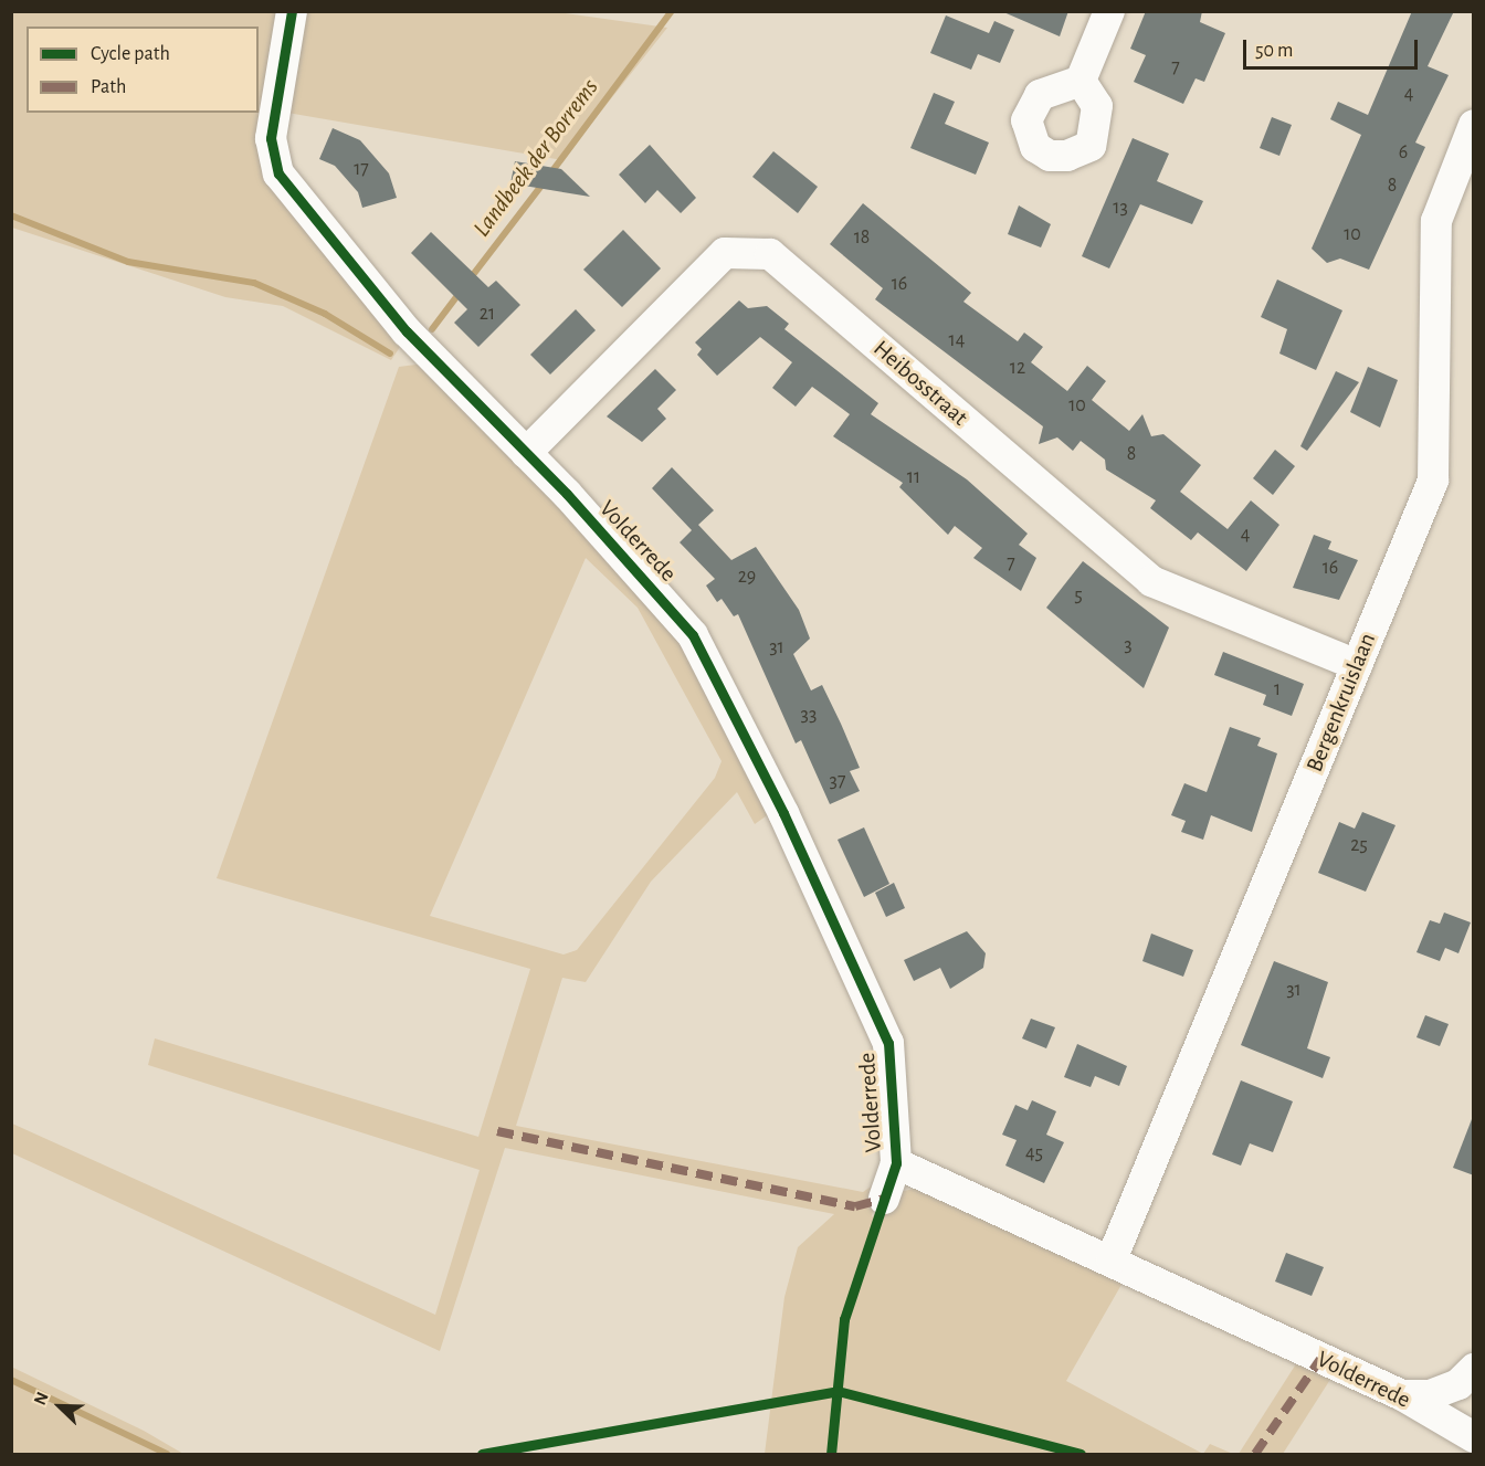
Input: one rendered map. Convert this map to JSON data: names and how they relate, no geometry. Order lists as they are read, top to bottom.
{
  "streets": {
    "street": ["Heibosstraat", "Volderrede", "Bergenkruislaan"]
  },
  "crossings": [
    ["Heibosstraat", "Volderrede"],
    ["Heibosstraat", "Bergenkruislaan"],
    ["Volderrede", "Bergenkruislaan"]
  ],
  "water": ["Landbeek der Borrems"],
  "house_numbers": [
    "7",
    "4",
    "6",
    "17",
    "8",
    "13",
    "10",
    "18",
    "16",
    "21",
    "14",
    "12",
    "10",
    "8",
    "11",
    "4",
    "7",
    "16",
    "29",
    "5",
    "3",
    "31",
    "1",
    "33",
    "37",
    "25",
    "31",
    "45"
  ],
  "legend": ["Cycle path", "Path"],
  "scale_bar": "50 m",
  "north": "top left"
}
